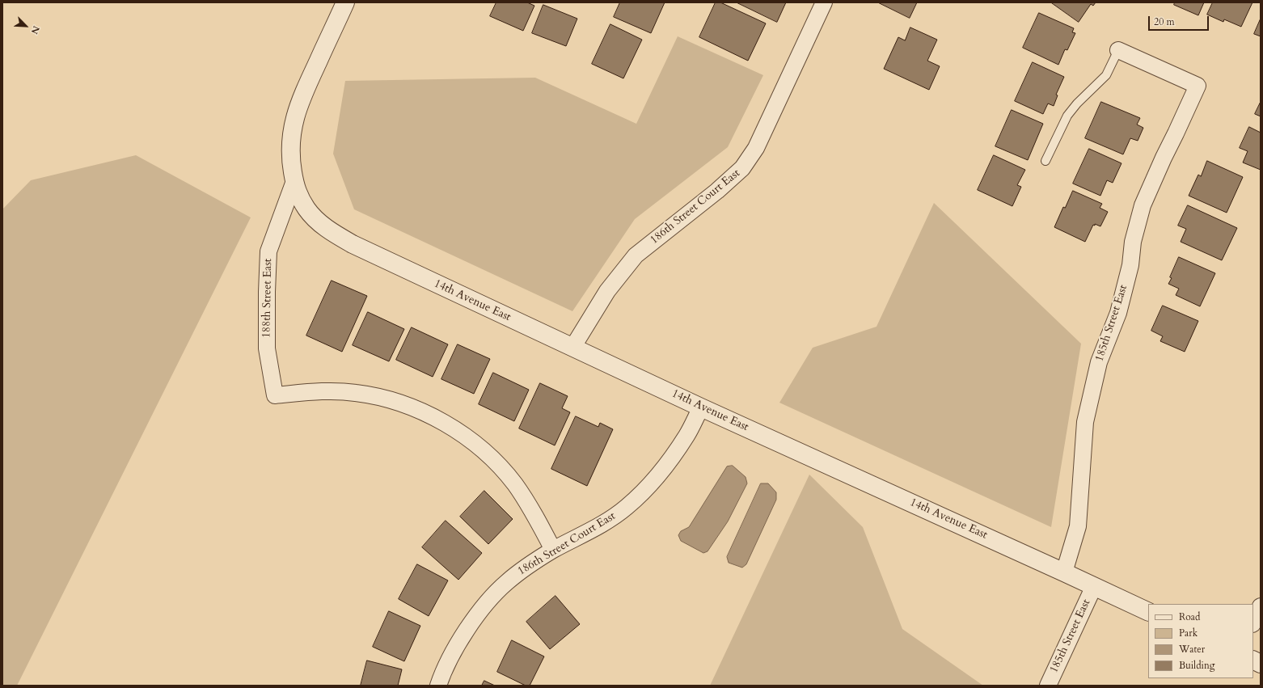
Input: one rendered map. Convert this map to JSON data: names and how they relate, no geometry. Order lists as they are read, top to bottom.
{
  "streets": {
    "street": [
      "186th Street Court East",
      "188th Street East",
      "14th Avenue East",
      "185th Street East"
    ]
  },
  "crossings": [
    ["186th Street Court East", "188th Street East"],
    ["186th Street Court East", "14th Avenue East"],
    ["188th Street East", "14th Avenue East"],
    ["14th Avenue East", "185th Street East"]
  ],
  "legend": [
    "Road",
    "Park",
    "Water",
    "Building"
  ],
  "scale_bar": "20 m",
  "north": "bottom right"
}
